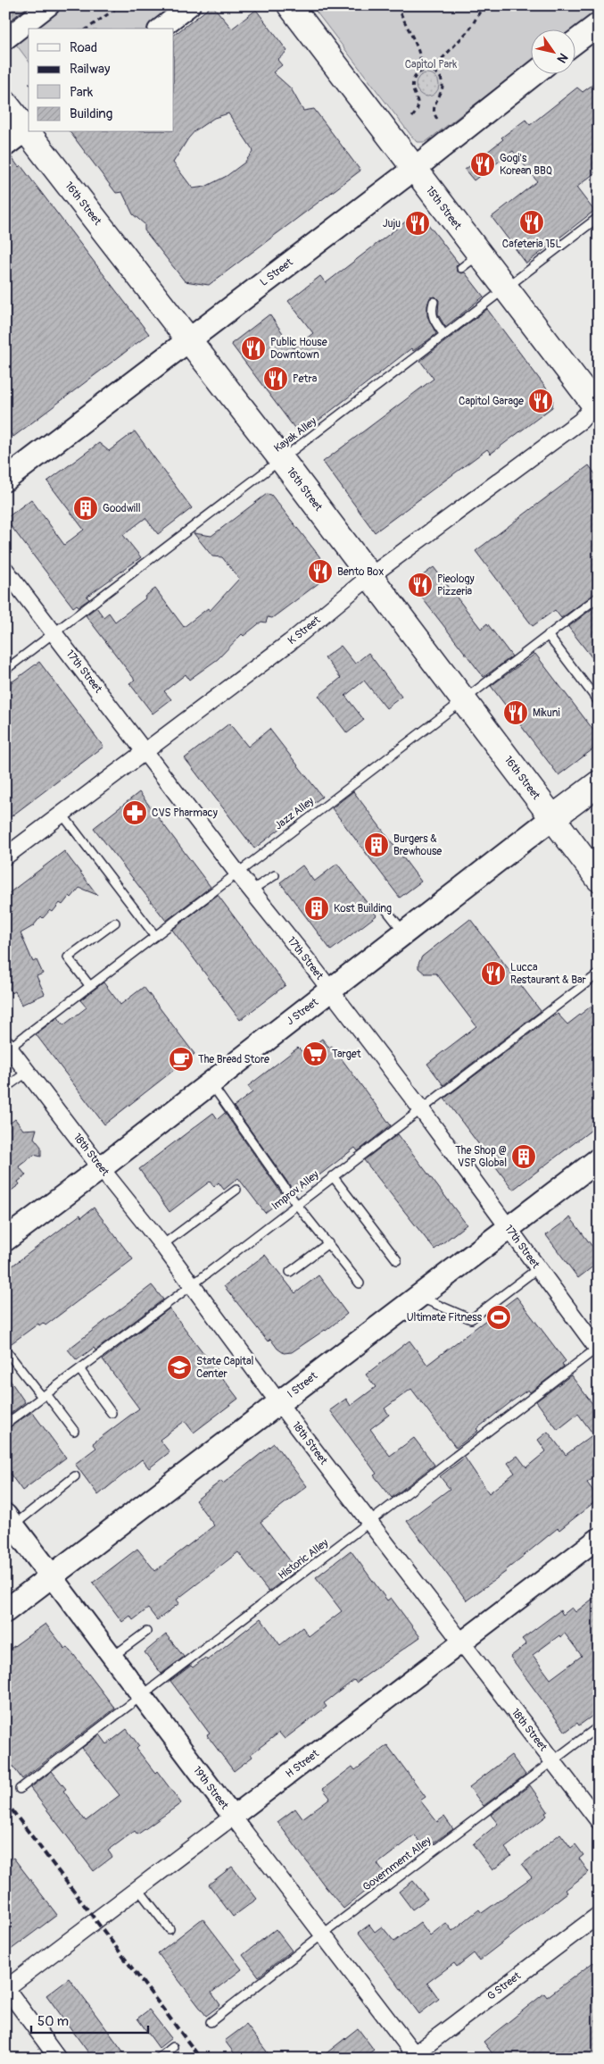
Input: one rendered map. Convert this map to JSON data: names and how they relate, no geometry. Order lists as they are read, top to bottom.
{
  "streets": {
    "main road": [
      "16th Street",
      "15th Street",
      "L Street",
      "J Street",
      "I Street",
      "19th Street"
    ],
    "street": [
      "K Street",
      "17th Street",
      "18th Street",
      "H Street",
      "G Street"
    ],
    "lane": [
      "Kayak Alley",
      "Jazz Alley",
      "Improv Alley",
      "Historic Alley",
      "Government Alley"
    ]
  },
  "crossings": [
    ["16th Street", "L Street"],
    ["16th Street", "Kayak Alley"],
    ["16th Street", "K Street"],
    ["16th Street", "Jazz Alley"],
    ["16th Street", "J Street"],
    ["15th Street", "L Street"],
    ["15th Street", "Kayak Alley"],
    ["15th Street", "K Street"],
    ["Kayak Alley", "17th Street"],
    ["K Street", "17th Street"],
    ["17th Street", "Jazz Alley"],
    ["17th Street", "J Street"],
    ["17th Street", "Improv Alley"],
    ["17th Street", "I Street"],
    ["17th Street", "Historic Alley"],
    ["Jazz Alley", "18th Street"],
    ["J Street", "18th Street"],
    ["18th Street", "Improv Alley"],
    ["18th Street", "I Street"],
    ["18th Street", "Historic Alley"],
    ["18th Street", "H Street"],
    ["18th Street", "Government Alley"],
    ["I Street", "19th Street"],
    ["Historic Alley", "19th Street"],
    ["H Street", "19th Street"],
    ["19th Street", "Government Alley"],
    ["19th Street", "G Street"]
  ],
  "parks": ["Capitol Park"],
  "places": {
    "restaurant": [
      "Gogi's Korean BBQ",
      "Cafeteria 15L",
      "Juju",
      "Public House Downtown",
      "Petra",
      "Capitol Garage",
      "Bento Box",
      "Pieology Pizzeria",
      "Mikuni",
      "Lucca Restaurant & Bar"
    ],
    "building": [
      "Goodwill",
      "Burgers & Brewhouse",
      "Kost Building",
      "The Shop @ VSP Global"
    ],
    "pharmacy": ["CVS Pharmacy"],
    "supermarket": ["Target"],
    "cafe": ["The Bread Store"],
    "sports": ["Ultimate Fitness"],
    "school or university": ["State Capital Center"]
  },
  "legend": [
    "Road",
    "Railway",
    "Park",
    "Building"
  ],
  "scale_bar": "50 m",
  "north": "bottom right"
}
